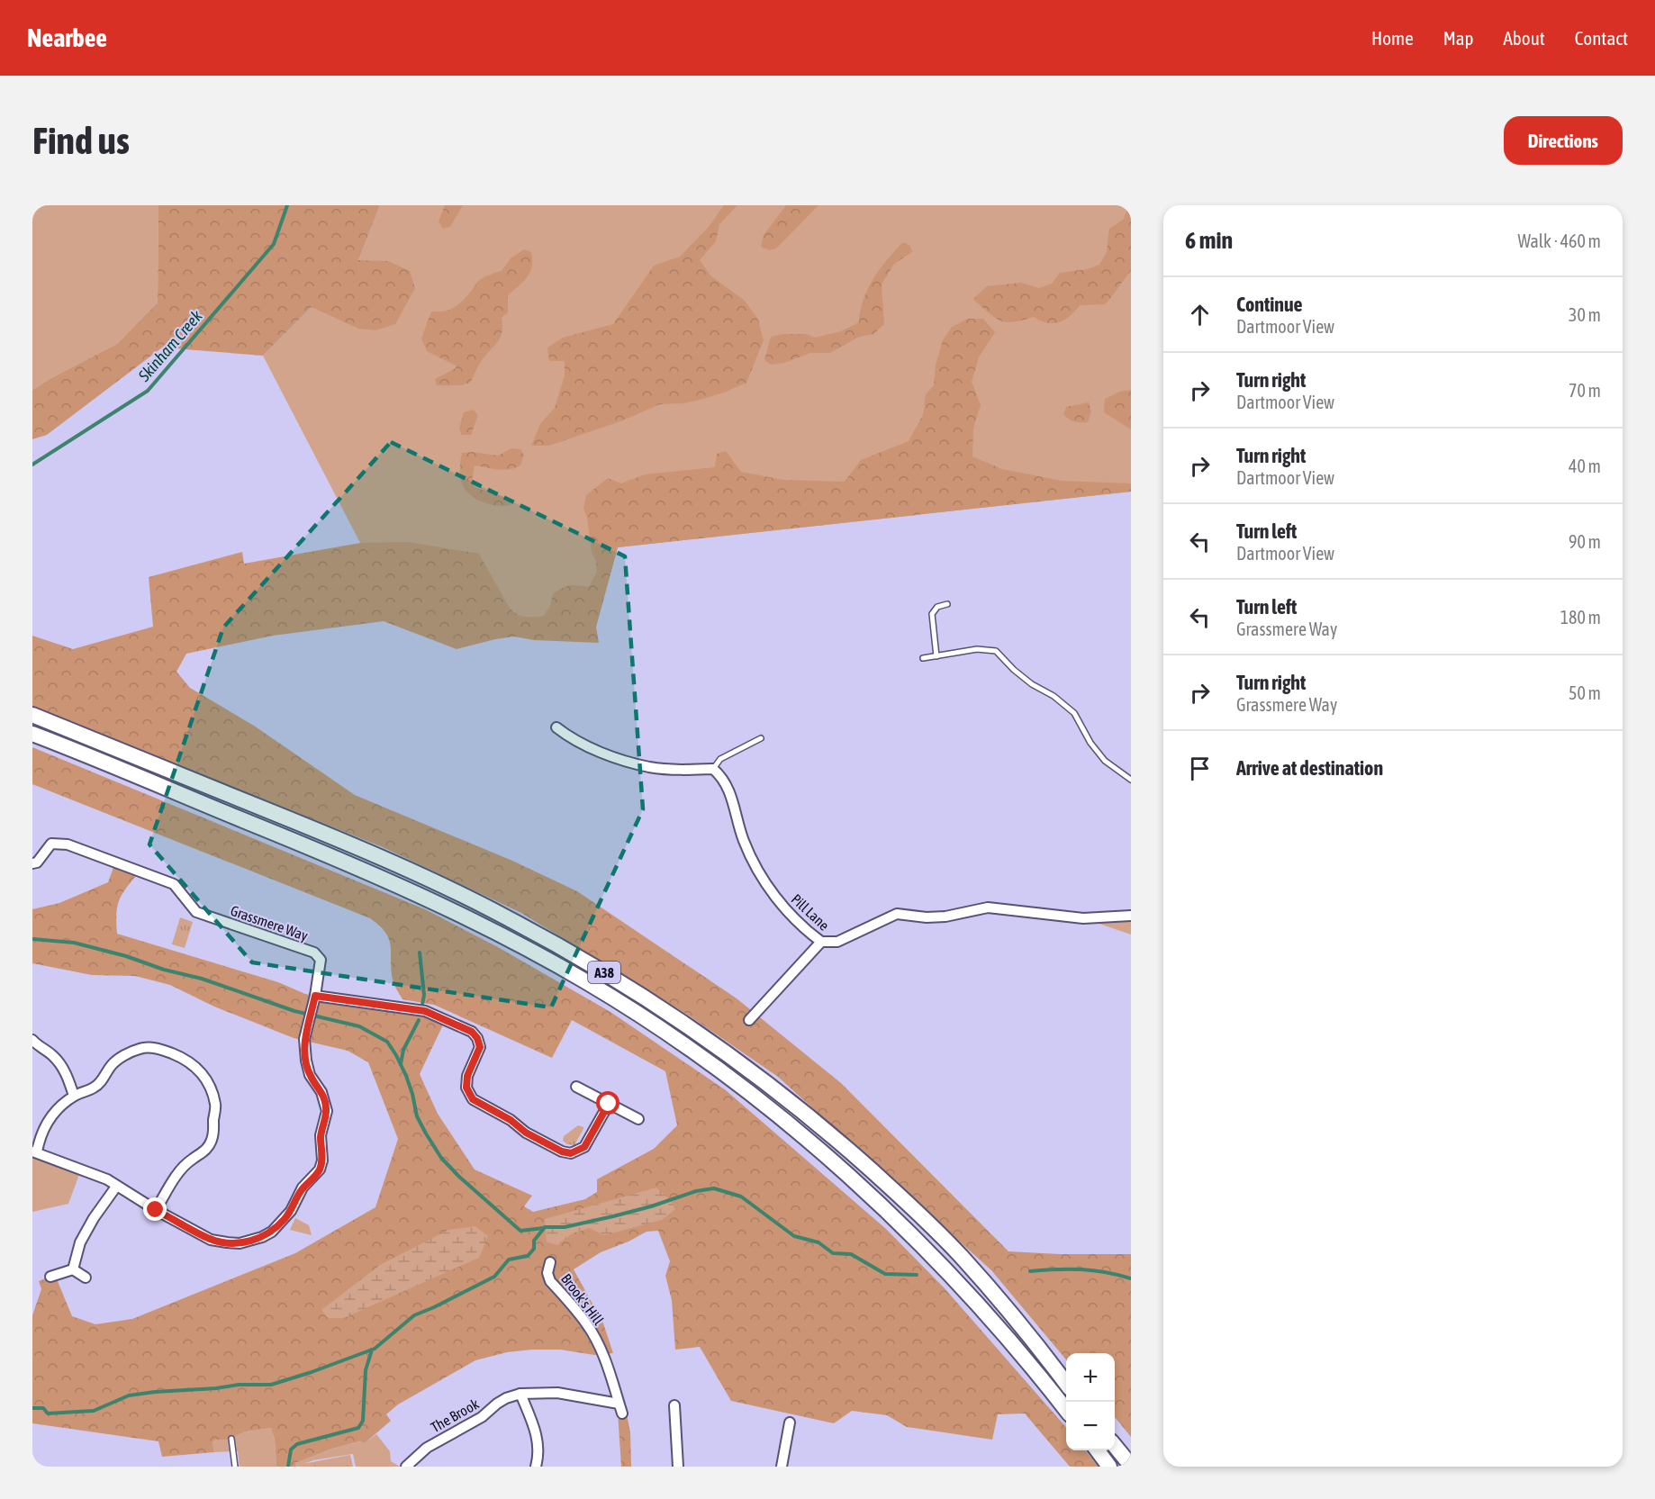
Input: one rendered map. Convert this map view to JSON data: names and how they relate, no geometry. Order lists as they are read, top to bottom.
{
  "streets": {
    "highway": ["A38"],
    "street": [
      "Pill Lane",
      "Grassmere Way",
      "Brook's Hill",
      "The Brook"
    ]
  },
  "crossings": [
    ["Brook's Hill", "The Brook"]
  ],
  "water": ["Skinham Creek"],
  "page": {
    "header": "Nearbee",
    "nav": [
      "Home",
      "Map",
      "About",
      "Contact"
    ],
    "buttons": "Directions",
    "title": "Find us",
    "heading": ["6 min", "Walk · 460 m"],
    "list": [
      ["Continue", "Dartmoor View", "30 m"],
      ["Turn right", "Dartmoor View", "70 m"],
      ["Turn right", "Dartmoor View", "40 m"],
      ["Turn left", "Dartmoor View", "90 m"],
      ["Turn left", "Grassmere Way", "180 m"],
      ["Turn right", "Grassmere Way", "50 m"],
      "Arrive at destination"
    ],
    "map_buttons": ["+", "−"]
  }
}
